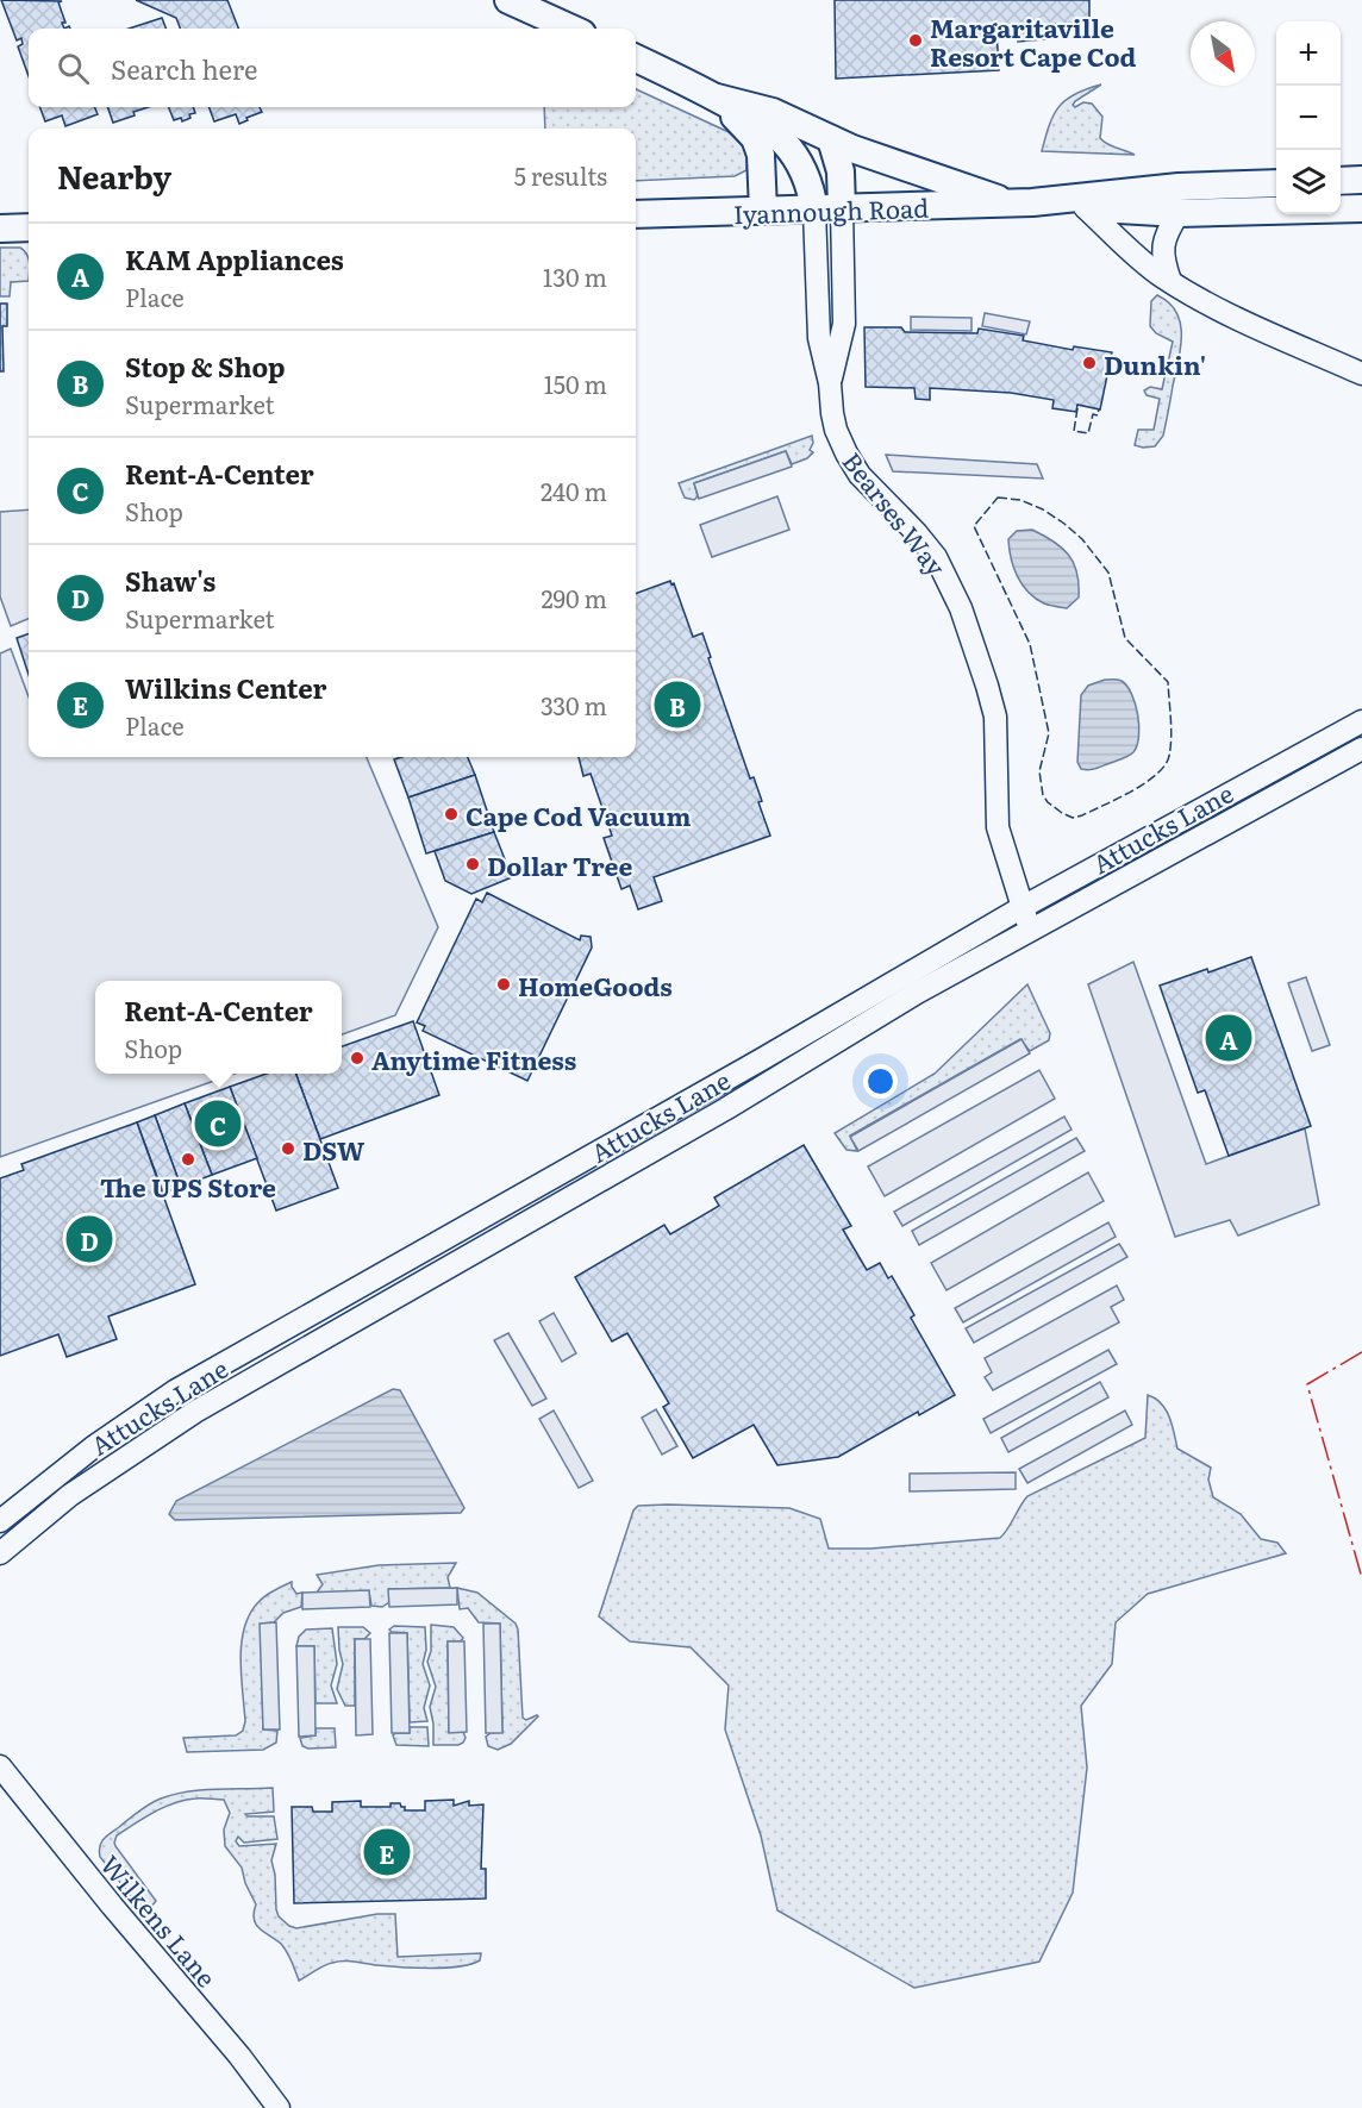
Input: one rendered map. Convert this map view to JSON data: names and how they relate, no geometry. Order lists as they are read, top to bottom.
{
  "streets": {
    "main road": ["Iyannough Road", "Bearses Way"],
    "street": ["Attucks Lane", "Wilkens Lane"]
  },
  "crossings": [
    ["Iyannough Road", "Bearses Way"],
    ["Bearses Way", "Attucks Lane"]
  ],
  "places": [
    "Margaritaville Resort Cape Cod",
    "Dunkin'",
    "Cape Cod Vacuum",
    "Dollar Tree",
    "HomeGoods",
    "Anytime Fitness",
    "DSW",
    "The UPS Store"
  ],
  "north": "bottom right",
  "page": {
    "map_buttons": ["+", "−"],
    "search": "Search here",
    "heading": ["Nearby", "5 results"],
    "list": [
      {
        "mark": "A",
        "name": "KAM Appliances",
        "note": "Place",
        "value": "130 m"
      },
      {
        "mark": "B",
        "name": "Stop & Shop",
        "note": "Supermarket",
        "value": "150 m"
      },
      {
        "mark": "C",
        "name": "Rent-A-Center",
        "note": "Shop",
        "value": "240 m"
      },
      {
        "mark": "D",
        "name": "Shaw's",
        "note": "Supermarket",
        "value": "290 m"
      },
      {
        "mark": "E",
        "name": "Wilkins Center",
        "note": "Place",
        "value": "330 m"
      }
    ],
    "pins": [
      "B",
      "A",
      "C",
      "D",
      "E"
    ],
    "popup": ["Rent-A-Center", "Shop"]
  }
}
